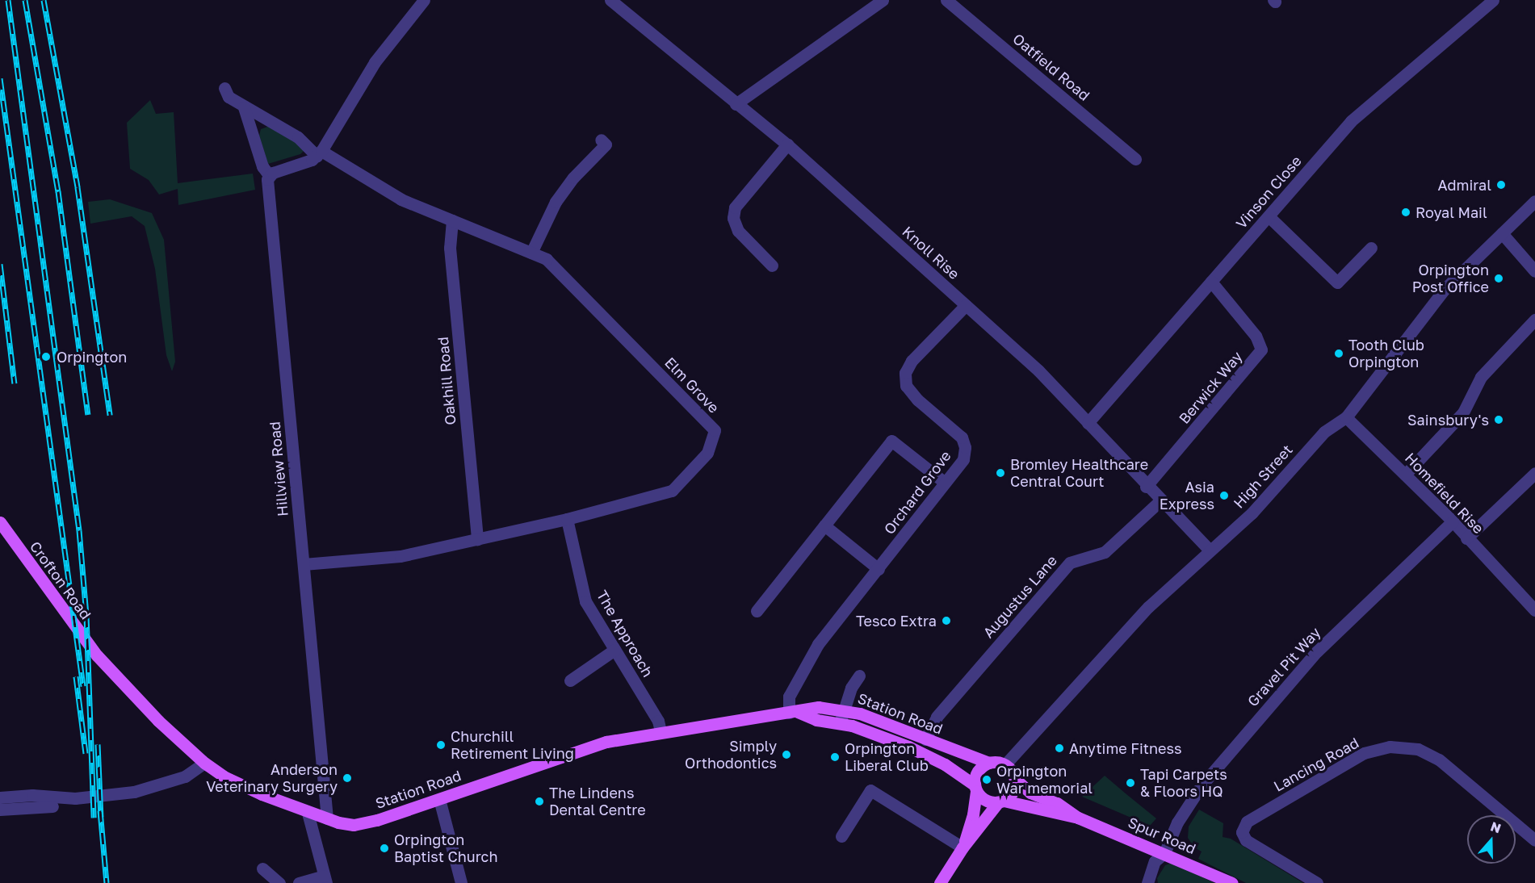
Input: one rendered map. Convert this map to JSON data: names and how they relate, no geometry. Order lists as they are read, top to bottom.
{
  "streets": {
    "main road": ["Crofton Road", "Station Road", "Spur Road"],
    "street": [
      "Oatfield Road",
      "Vinson Close",
      "Knoll Rise",
      "Oakhill Road",
      "Elm Grove",
      "Berwick Way",
      "Hillview Road",
      "High Street",
      "Orchard Grove",
      "Homefield Rise",
      "Augustus Lane",
      "The Approach",
      "Gravel Pit Way",
      "Lancing Road"
    ]
  },
  "crossings": [
    ["Vinson Close", "Knoll Rise"],
    ["Vinson Close", "Berwick Way"],
    ["Knoll Rise", "Berwick Way"],
    ["Knoll Rise", "High Street"],
    ["Knoll Rise", "Orchard Grove"],
    ["Knoll Rise", "Augustus Lane"],
    ["Oakhill Road", "Elm Grove"],
    ["Elm Grove", "Hillview Road"],
    ["Elm Grove", "The Approach"],
    ["Hillview Road", "Station Road"],
    ["High Street", "Homefield Rise"],
    ["High Street", "Station Road"],
    ["High Street", "Spur Road"],
    ["Orchard Grove", "Station Road"],
    ["Homefield Rise", "Gravel Pit Way"],
    ["Crofton Road", "Station Road"],
    ["Augustus Lane", "Station Road"],
    ["The Approach", "Station Road"],
    ["Gravel Pit Way", "Spur Road"],
    ["Station Road", "Spur Road"]
  ],
  "places": [
    "Admiral",
    "Royal Mail",
    "Orpington Post Office",
    "Tooth Club Orpington",
    "Orpington",
    "Sainsbury's",
    "Bromley Healthcare Central Court",
    "Asia Express",
    "Tesco Extra",
    "Churchill Retirement Living",
    "Anytime Fitness",
    "Simply Orthodontics",
    "Orpington Liberal Club",
    "Anderson Veterinary Surgery",
    "Orpington War memorial",
    "Tapi Carpets & Floors HQ",
    "The Lindens Dental Centre",
    "Orpington Baptist Church"
  ],
  "north": "top"
}
